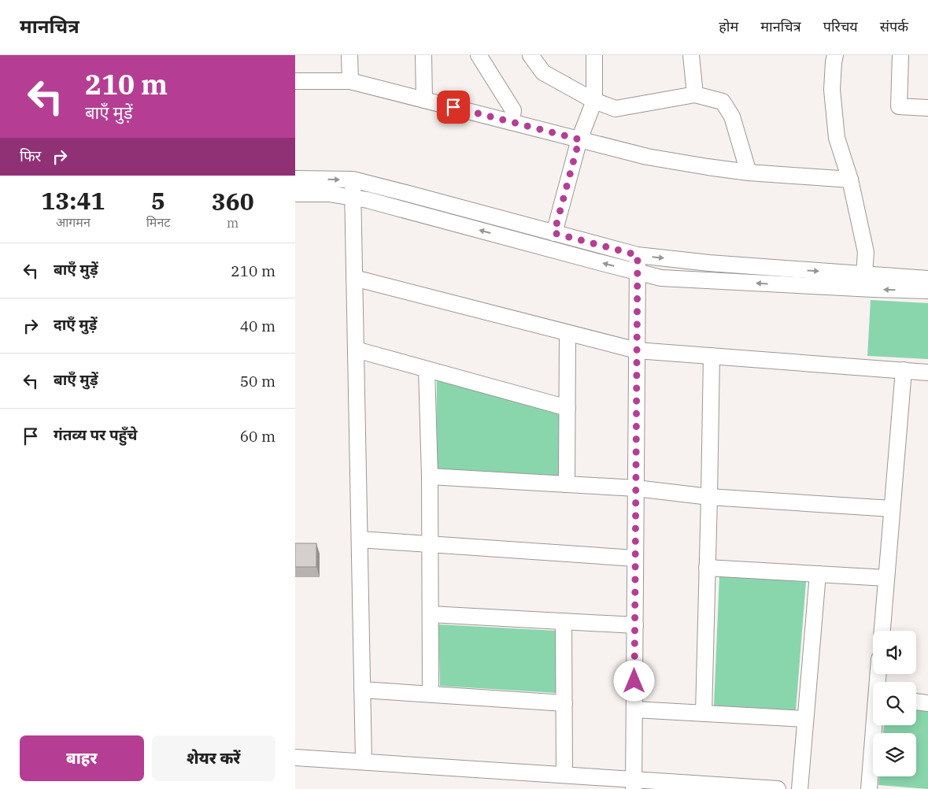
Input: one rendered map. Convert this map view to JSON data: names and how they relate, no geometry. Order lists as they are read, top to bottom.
{
  "page": {
    "header": "मानचित्र",
    "nav": [
      "होम",
      "मानचित्र",
      "परिचय",
      "संपर्क"
    ],
    "turn": ["210 m", "बाएँ मुड़ें"],
    "then": "फिर",
    "eta": [
      "13:41",
      "आगमन",
      "5",
      "मिनट",
      "360",
      "m"
    ],
    "list": [
      {
        "name": "बाएँ मुड़ें",
        "value": "210 m"
      },
      {
        "name": "दाएँ मुड़ें",
        "value": "40 m"
      },
      {
        "name": "बाएँ मुड़ें",
        "value": "50 m"
      },
      {
        "name": "गंतव्य पर पहुँचे",
        "value": "60 m"
      }
    ],
    "buttons": ["बाहर", "शेयर करें"]
  }
}
